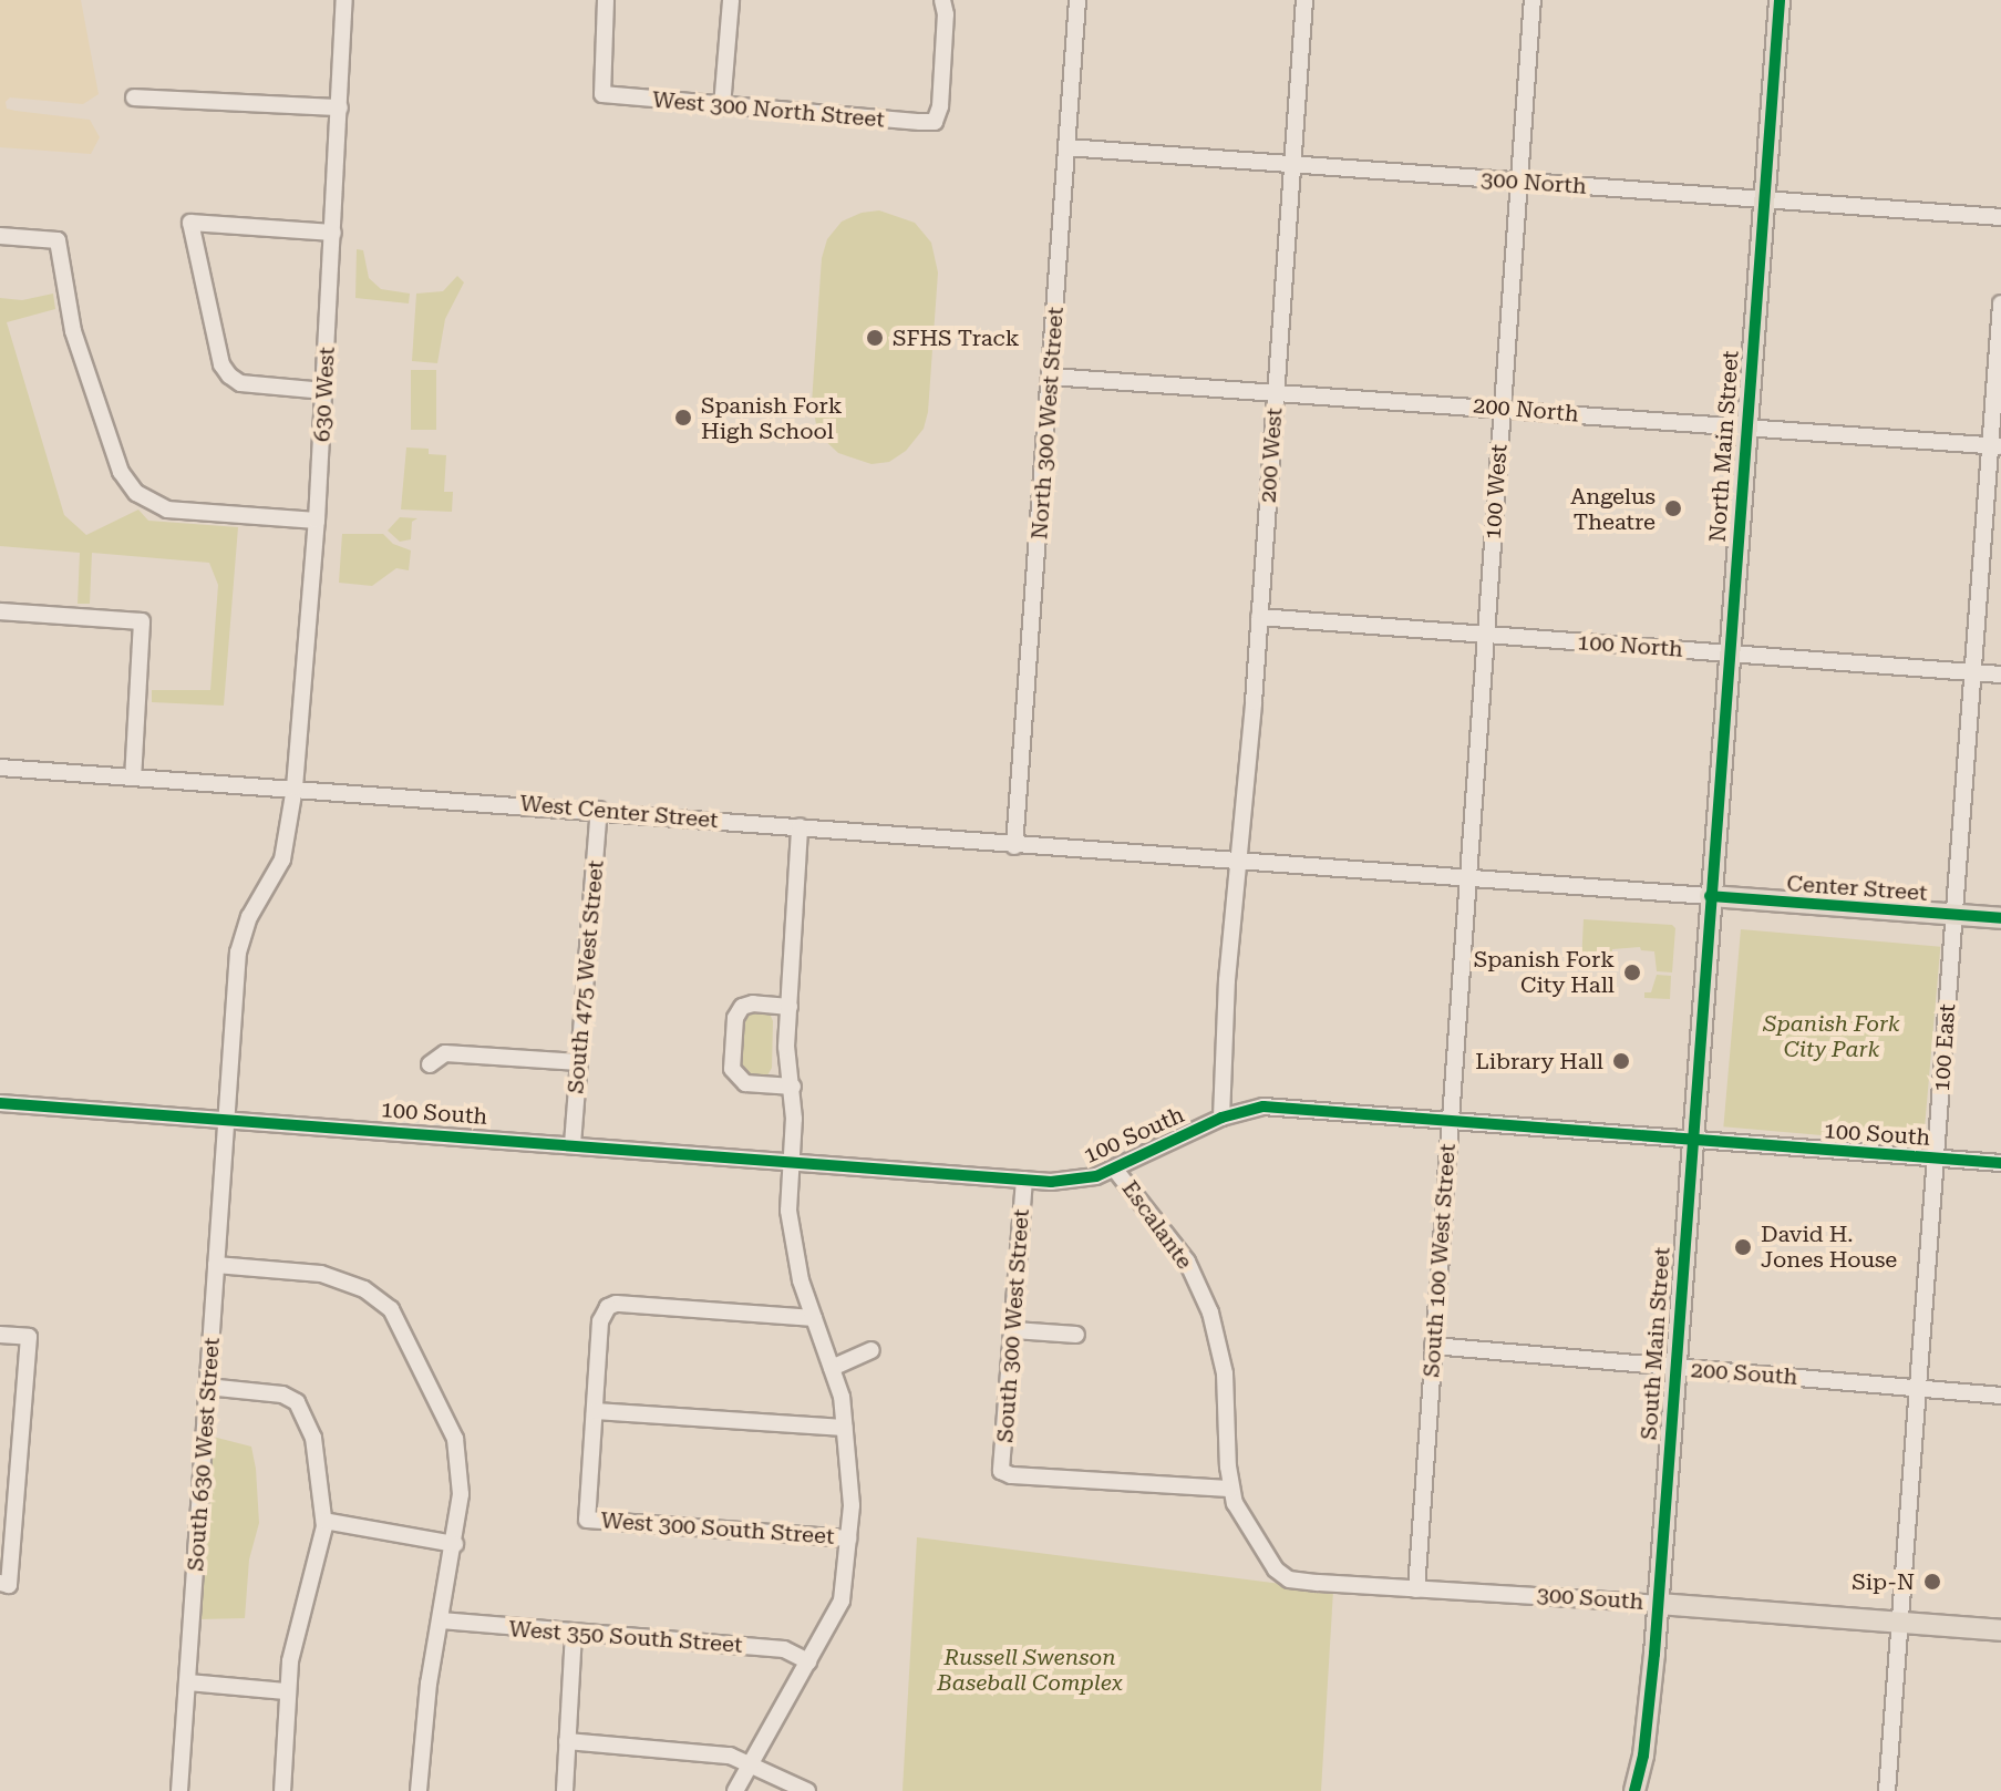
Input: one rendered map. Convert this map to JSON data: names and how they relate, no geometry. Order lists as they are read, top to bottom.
{
  "streets": {
    "main road": [
      "North Main Street",
      "Center Street",
      "South Main Street",
      "300 South"
    ],
    "street": [
      "West 300 North Street",
      "300 North",
      "630 West",
      "200 North",
      "North 300 West Street",
      "200 West",
      "100 West",
      "100 North",
      "West Center Street",
      "South 475 West Street",
      "100 East",
      "100 South",
      "Escalante",
      "South 100 West Street",
      "South 300 West Street",
      "200 South",
      "South 630 West Street",
      "West 300 South Street",
      "West 350 South Street"
    ]
  },
  "crossings": [
    ["300 North", "North 300 West Street"],
    ["300 North", "North Main Street"],
    ["300 North", "200 West"],
    ["300 North", "100 West"],
    ["630 West", "West Center Street"],
    ["630 West", "100 South"],
    ["630 West", "South 630 West Street"],
    ["200 North", "North 300 West Street"],
    ["200 North", "North Main Street"],
    ["200 North", "200 West"],
    ["200 North", "100 West"],
    ["200 North", "100 East"],
    ["North 300 West Street", "West Center Street"],
    ["North Main Street", "100 North"],
    ["North Main Street", "Center Street"],
    ["North Main Street", "South Main Street"],
    ["200 West", "100 North"],
    ["200 West", "West Center Street"],
    ["200 West", "Center Street"],
    ["200 West", "100 South"],
    ["100 West", "100 North"],
    ["100 West", "Center Street"],
    ["100 West", "South 100 West Street"],
    ["100 North", "100 East"],
    ["West Center Street", "Center Street"],
    ["West Center Street", "South 475 West Street"],
    ["Center Street", "100 East"],
    ["Center Street", "South 100 West Street"],
    ["Center Street", "South Main Street"],
    ["South 475 West Street", "100 South"],
    ["100 East", "100 South"],
    ["100 East", "200 South"],
    ["100 East", "300 South"],
    ["100 South", "Escalante"],
    ["100 South", "South 100 West Street"],
    ["100 South", "South 300 West Street"],
    ["100 South", "South Main Street"],
    ["100 South", "South 630 West Street"],
    ["Escalante", "South 300 West Street"],
    ["Escalante", "300 South"],
    ["South 100 West Street", "200 South"],
    ["South 100 West Street", "300 South"],
    ["South 300 West Street", "300 South"],
    ["South Main Street", "200 South"],
    ["South Main Street", "300 South"]
  ],
  "parks": ["Spanish Fork City Park", "Russell Swenson Baseball Complex"],
  "places": [
    "SFHS Track",
    "Spanish Fork High School",
    "Angelus Theatre",
    "Spanish Fork City Hall",
    "Library Hall",
    "David H. Jones House",
    "Sip-N"
  ]
}
